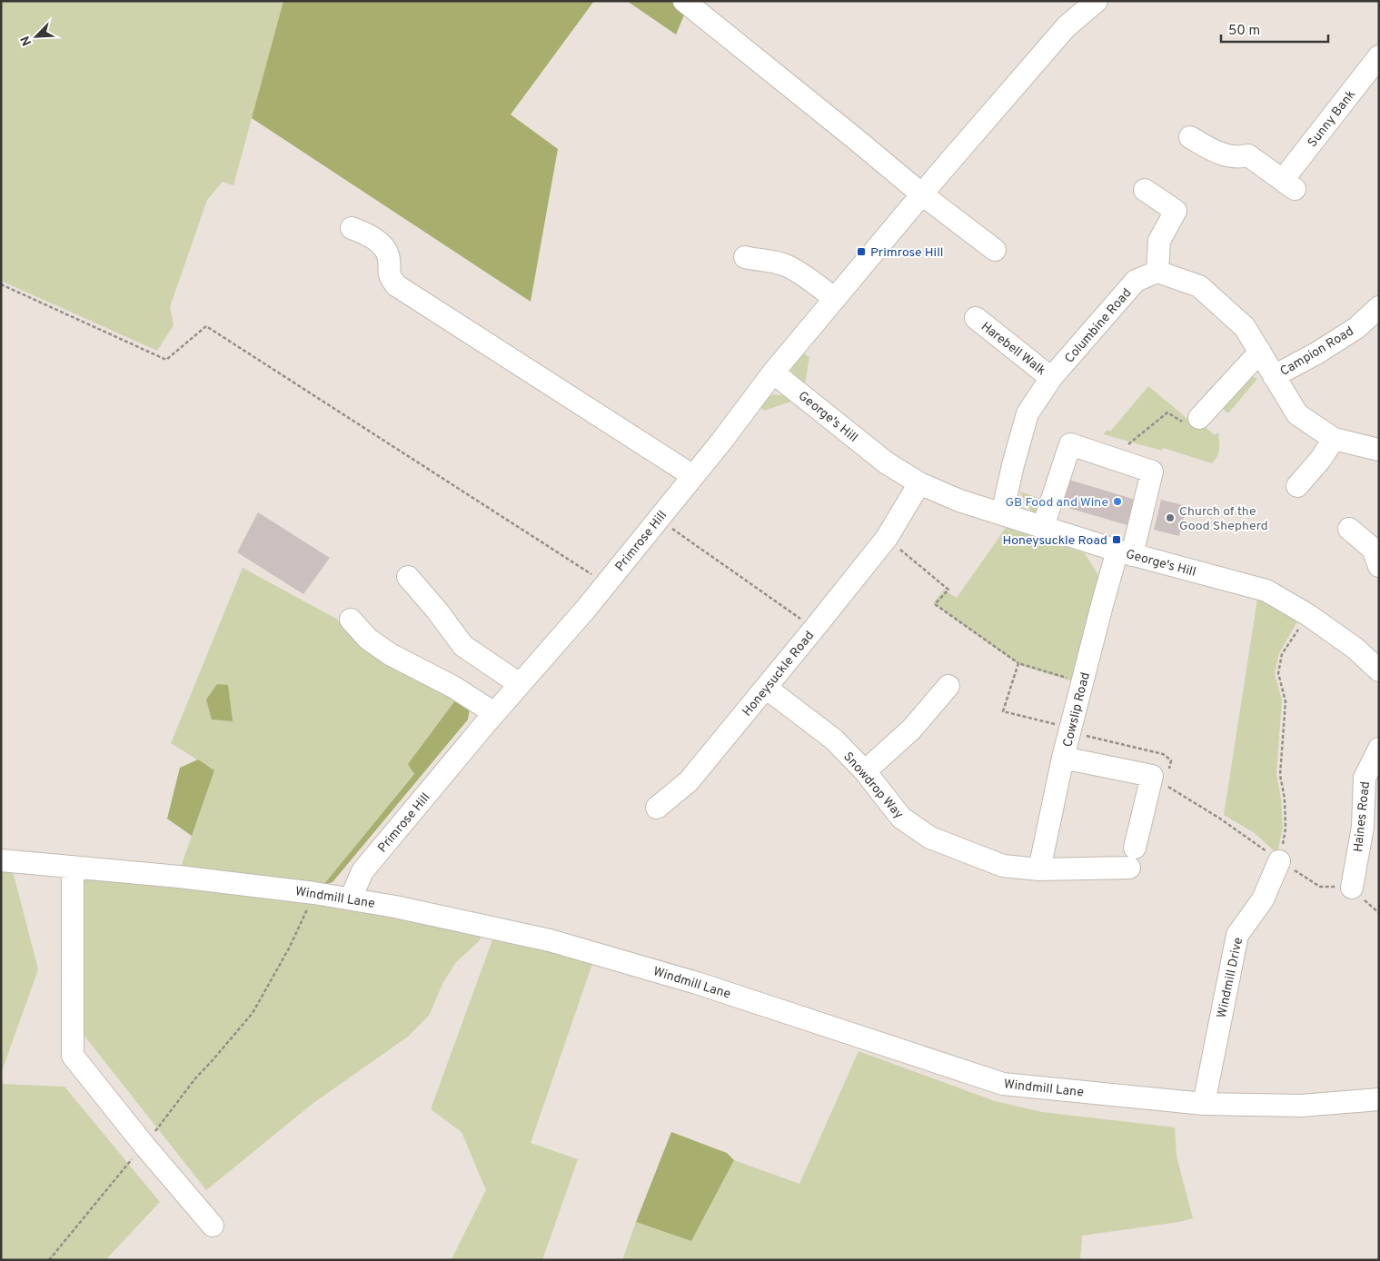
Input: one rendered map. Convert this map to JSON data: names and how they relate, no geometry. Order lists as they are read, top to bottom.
{
  "streets": {
    "street": [
      "Sunny Bank",
      "Columbine Road",
      "Harebell Walk",
      "Campion Road",
      "George's Hill",
      "Primrose Hill",
      "Honeysuckle Road",
      "Cowslip Road",
      "Snowdrop Way",
      "Haines Road",
      "Windmill Lane",
      "Windmill Drive"
    ]
  },
  "crossings": [
    ["Columbine Road", "Harebell Walk"],
    ["Columbine Road", "George's Hill"],
    ["George's Hill", "Primrose Hill"],
    ["George's Hill", "Honeysuckle Road"],
    ["George's Hill", "Cowslip Road"],
    ["Primrose Hill", "Windmill Lane"],
    ["Honeysuckle Road", "Snowdrop Way"],
    ["Cowslip Road", "Snowdrop Way"],
    ["Windmill Lane", "Windmill Drive"]
  ],
  "places": {
    "transit": ["Primrose Hill", "Honeysuckle Road"],
    "other": ["GB Food and Wine", "Church of the Good Shepherd"]
  },
  "scale_bar": "50 m",
  "north": "bottom left"
}
